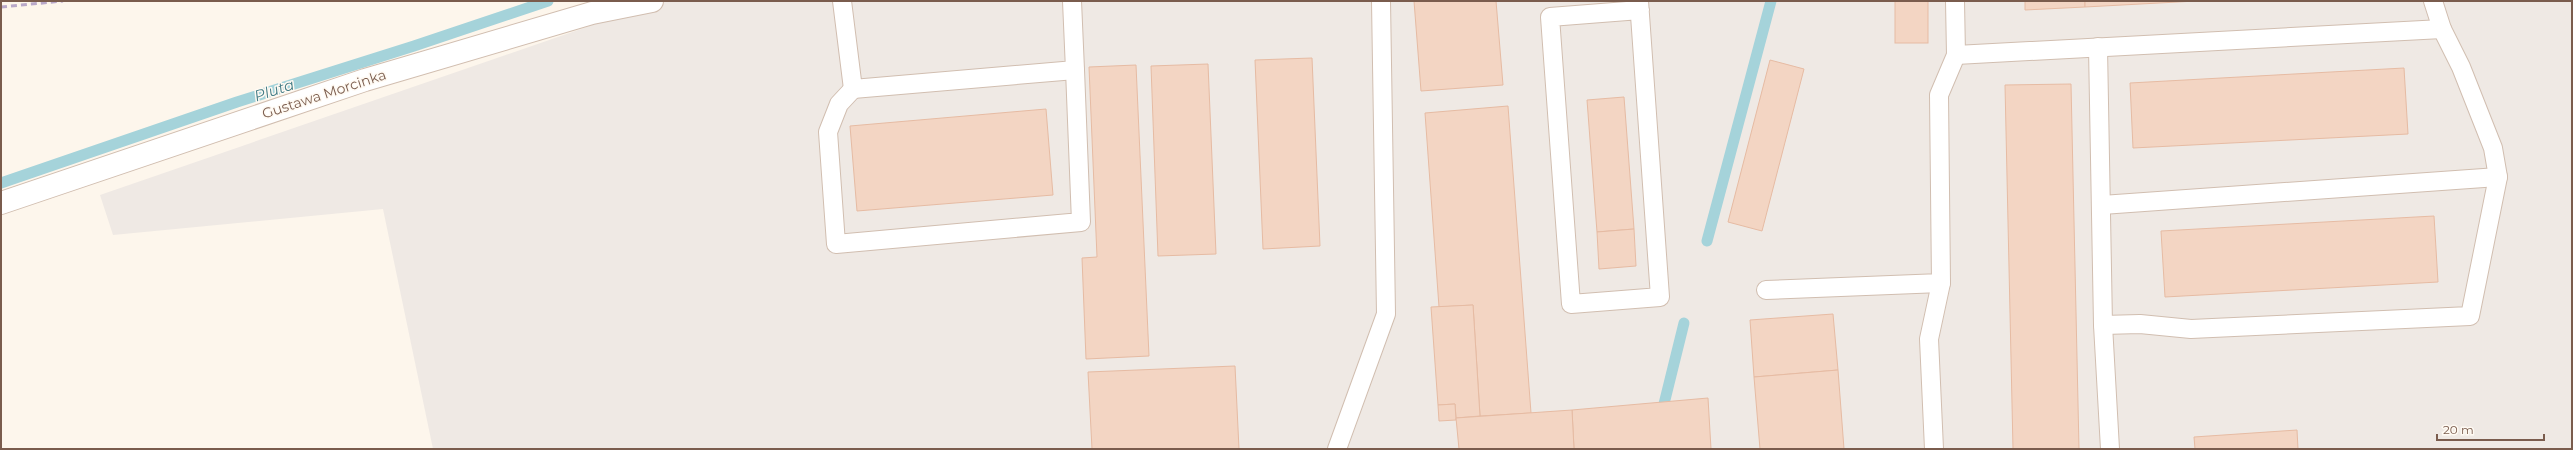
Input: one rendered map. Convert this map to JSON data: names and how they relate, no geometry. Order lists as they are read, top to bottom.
{
  "streets": {
    "street": ["Gustawa Morcinka"]
  },
  "water": ["Pluta"],
  "scale_bar": "20 m"
}
